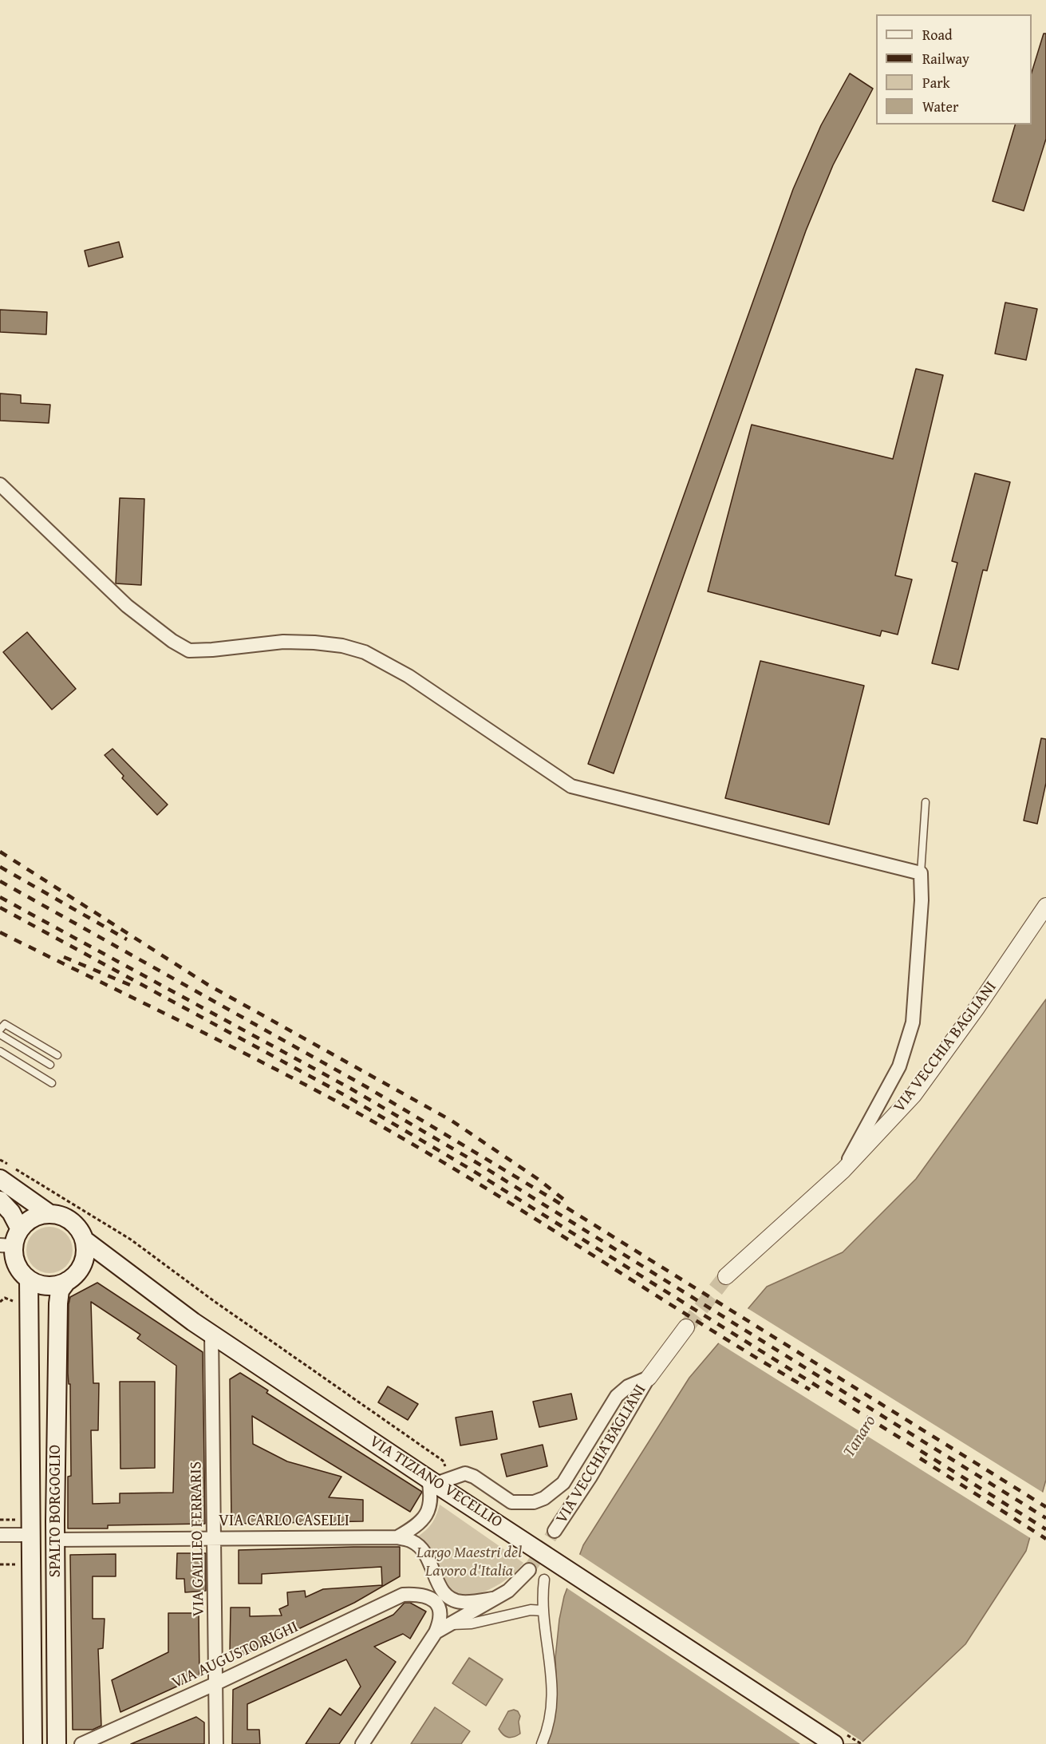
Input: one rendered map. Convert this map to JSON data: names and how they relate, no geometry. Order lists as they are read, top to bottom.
{
  "streets": {
    "main road": ["VIA TIZIANO VECELLIO", "SPALTO BORGOGLIO"],
    "street": [
      "VIA VECCHIA BAGLIANI",
      "VIA CARLO CASELLI",
      "VIA GALILEO FERRARIS",
      "VIA AUGUSTO RIGHI"
    ]
  },
  "crossings": [
    ["VIA VECCHIA BAGLIANI", "VIA TIZIANO VECELLIO"],
    ["VIA TIZIANO VECELLIO", "VIA GALILEO FERRARIS"],
    ["SPALTO BORGOGLIO", "VIA CARLO CASELLI"],
    ["VIA CARLO CASELLI", "VIA GALILEO FERRARIS"],
    ["VIA GALILEO FERRARIS", "VIA AUGUSTO RIGHI"]
  ],
  "water": ["Tanaro"],
  "parks": ["Largo Maestri del Lavoro d'Italia"],
  "legend": [
    "Road",
    "Railway",
    "Park",
    "Water"
  ]
}
